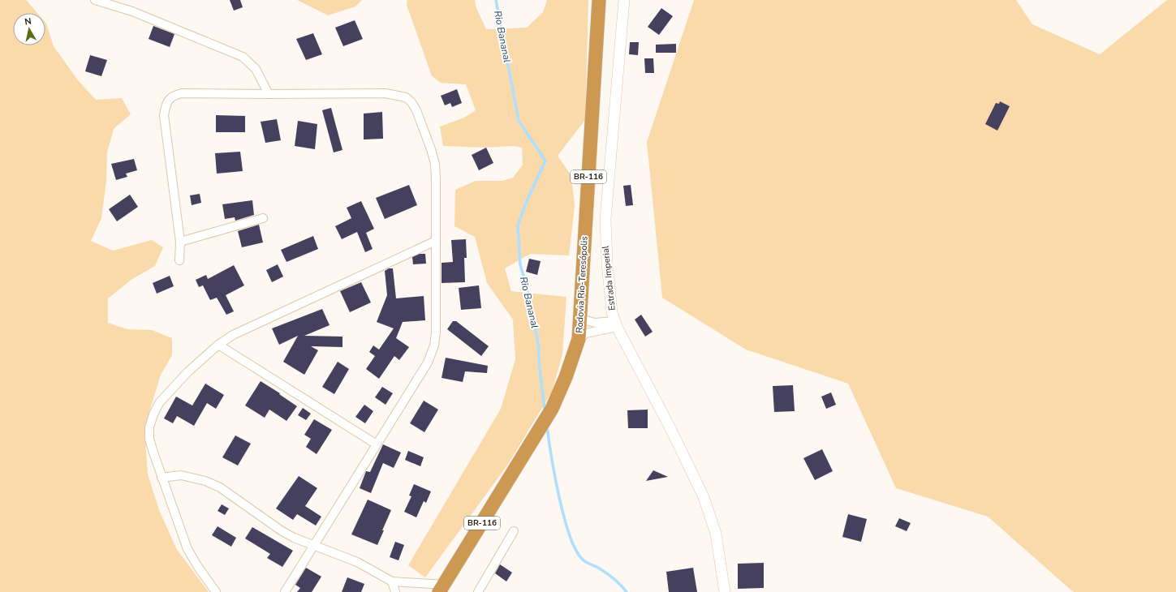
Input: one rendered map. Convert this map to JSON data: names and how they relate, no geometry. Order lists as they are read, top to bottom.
{
  "streets": {
    "highway": ["BR-116", "Rodovia Rio-Teresópolis"],
    "street": ["Estrada Imperial"]
  },
  "water": ["Rio Bananal"],
  "north": "top"
}
